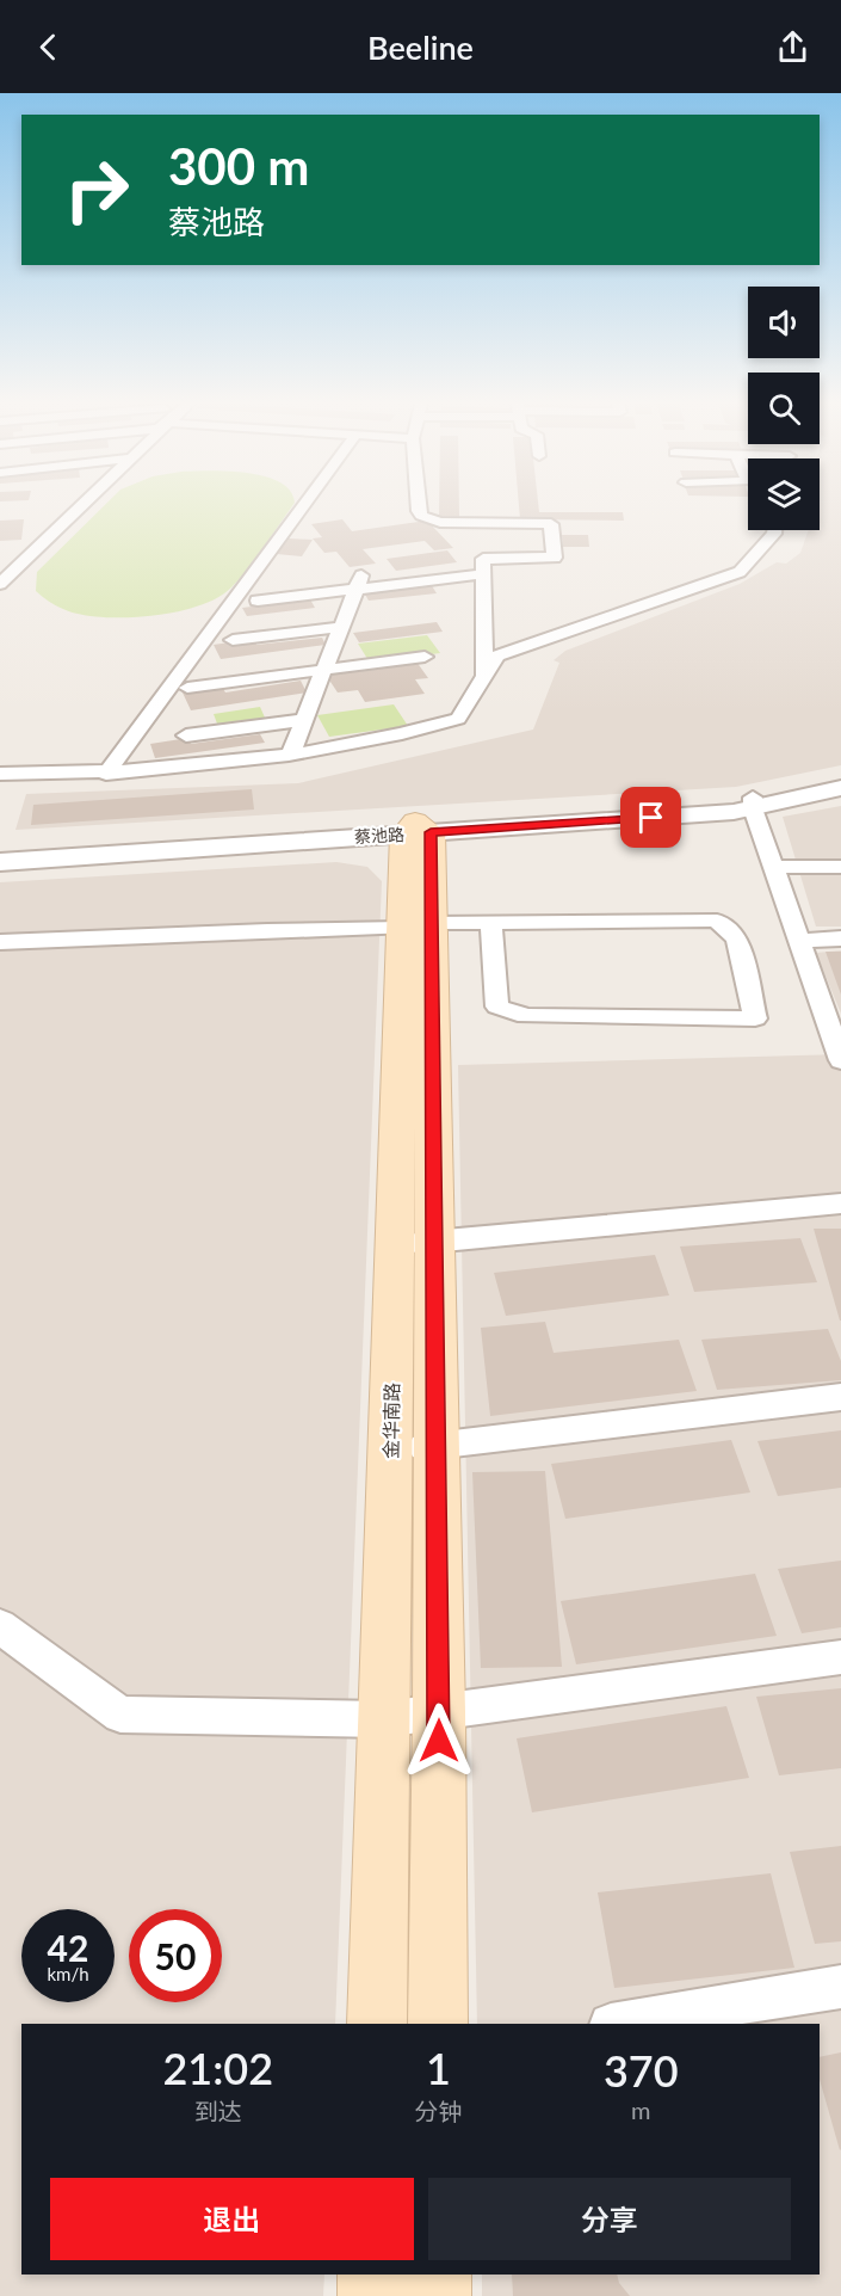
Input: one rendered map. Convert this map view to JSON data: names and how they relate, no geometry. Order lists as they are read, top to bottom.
{
  "streets": {
    "main road": ["金华南路"],
    "street": ["蔡池路"]
  },
  "crossings": [
    ["蔡池路", "金华南路"]
  ],
  "page": {
    "header": "Beeline",
    "turn": ["300 m", "蔡池路"],
    "speed": "42 km/h",
    "limit": "50",
    "eta": [
      "21:02",
      "到达",
      "1",
      "分钟",
      "370",
      "m"
    ],
    "buttons": ["退出", "分享"]
  }
}
